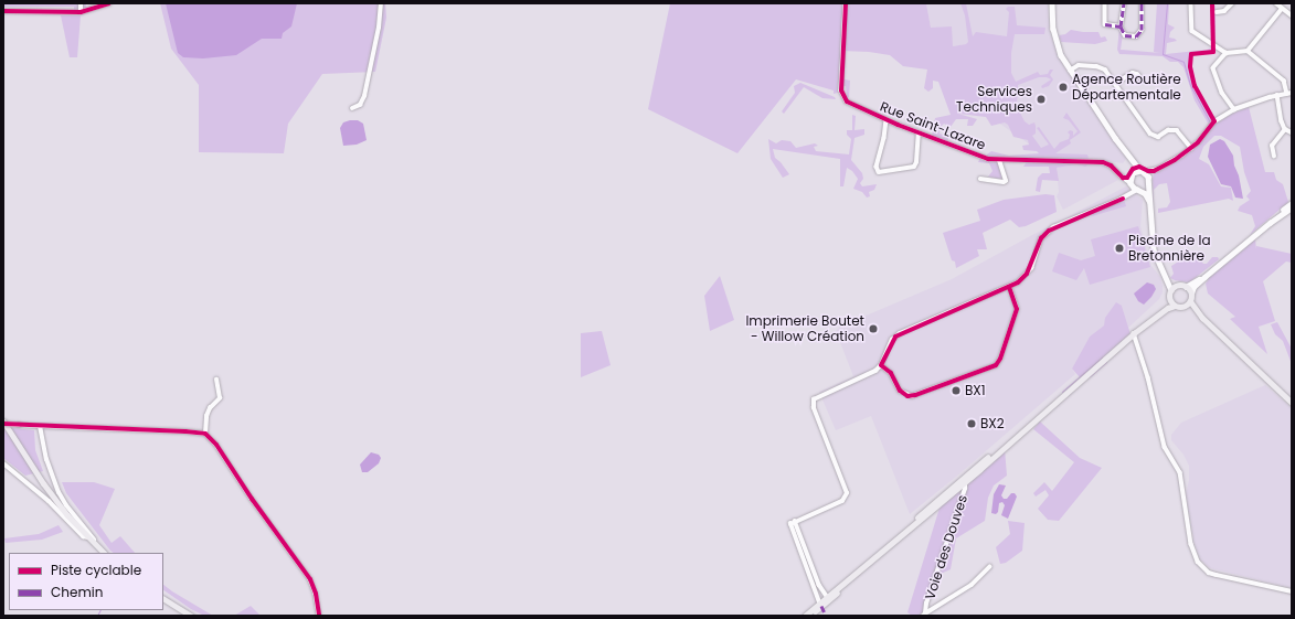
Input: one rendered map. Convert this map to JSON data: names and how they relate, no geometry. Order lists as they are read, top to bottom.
{
  "streets": {
    "street": ["Rue Saint-Lazare", "Voie des Douves"]
  },
  "places": [
    "Agence Routière Départementale",
    "Services Techniques",
    "Piscine de la Bretonnière",
    "Imprimerie Boutet - Willow Création",
    "BX1",
    "BX2"
  ],
  "legend": ["Piste cyclable", "Chemin"]
}
